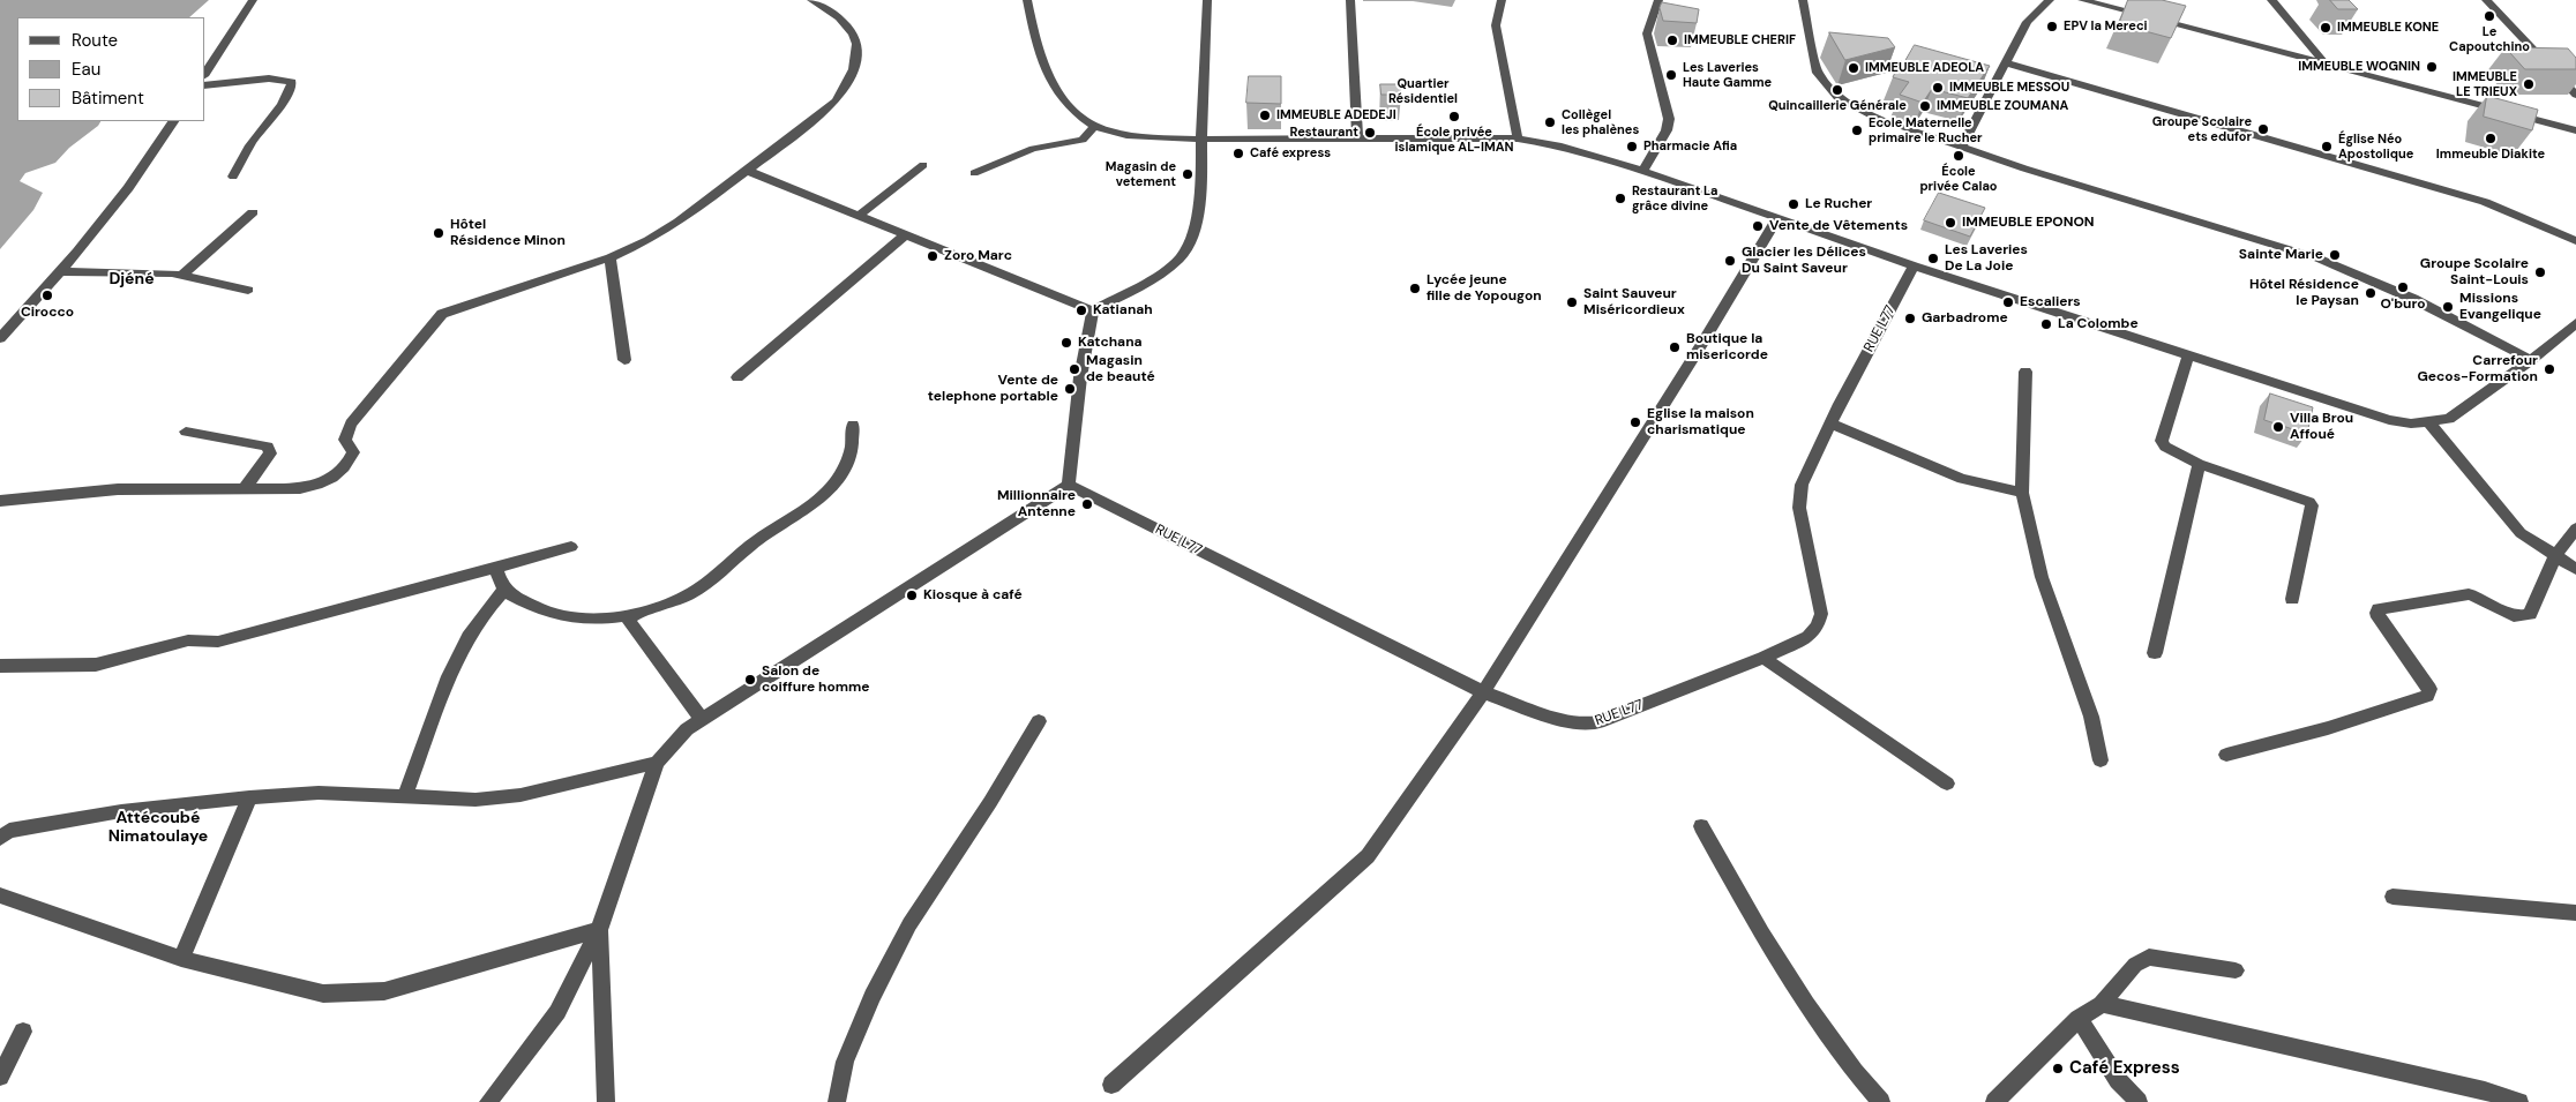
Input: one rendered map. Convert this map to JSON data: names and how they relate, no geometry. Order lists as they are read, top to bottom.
{
  "streets": {
    "street": ["RUE L77"]
  },
  "districts": ["Quartier Résidentiel", "Djéné", "Attécoubé Nimatoulaye"],
  "places": [
    "Le Capoutchino",
    "EPV la Mereci",
    "IMMEUBLE KONE",
    "IMMEUBLE CHERIF",
    "IMMEUBLE WOGNIN",
    "IMMEUBLE ADEOLA",
    "Les Laveries Haute Gamme",
    "IMMEUBLE LE TRIEUX",
    "IMMEUBLE MESSOU",
    "Quincaillerie Générale",
    "IMMEUBLE ZOUMANA",
    "IMMEUBLE ADEDEJI",
    "École privée islamique AL-IMAN",
    "Collègel les phalènes",
    "Groupe Scolaire ets edufor",
    "Ecole Maternelle primaire le Rucher",
    "Restaurant",
    "Immeuble Diakite",
    "Pharmacie Afia",
    "Église Néo Apostolique",
    "Café express",
    "École privée Calao",
    "Magasin de vetement",
    "Restaurant La grâce divine",
    "Le Rucher",
    "IMMEUBLE EPONON",
    "Vente de Vêtements",
    "Hôtel Résidence Minon",
    "Sainte Marie",
    "Zoro Marc",
    "Les Laveries De La Joie",
    "Glacier les Délices Du Saint Saveur",
    "Groupe Scolaire Saint-Louis",
    "O'buro",
    "Lycée jeune fille de Yopougon",
    "Hôtel Résidence le Paysan",
    "Cirocco",
    "Saint Sauveur Miséricordieux",
    "Escaliers",
    "Missions Evangelique",
    "Katianah",
    "Garbadrome",
    "La Colombe",
    "Katchana",
    "Boutique la misericorde",
    "Magasin de beauté",
    "Carrefour Gecos-Formation",
    "Vente de telephone portable",
    "Eglise la maison charismatique",
    "Villa Brou Affoué",
    "Millionnaire Antenne",
    "Kiosque à café",
    "Salon de coiffure homme",
    "Café Express"
  ],
  "legend": ["Route", "Eau", "Bâtiment"]
}
